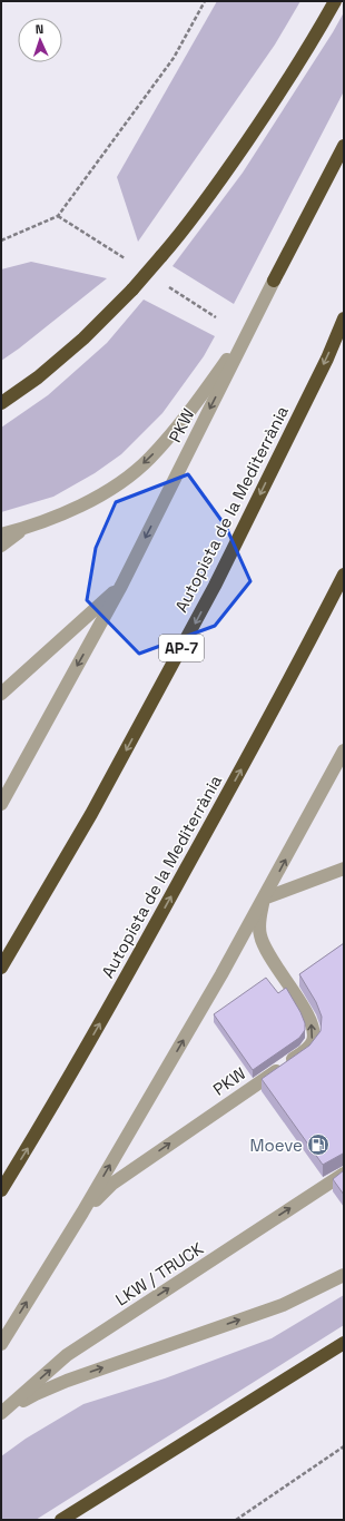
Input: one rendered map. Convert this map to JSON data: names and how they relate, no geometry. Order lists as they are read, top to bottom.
{
  "streets": {
    "highway": ["Autopista de la Mediterrània", "AP-7"],
    "lane": ["PKW", "LKW / TRUCK"]
  },
  "one_way": ["LKW / TRUCK"],
  "places": {
    "fuel station": ["Moeve"]
  },
  "north": "top"
}
